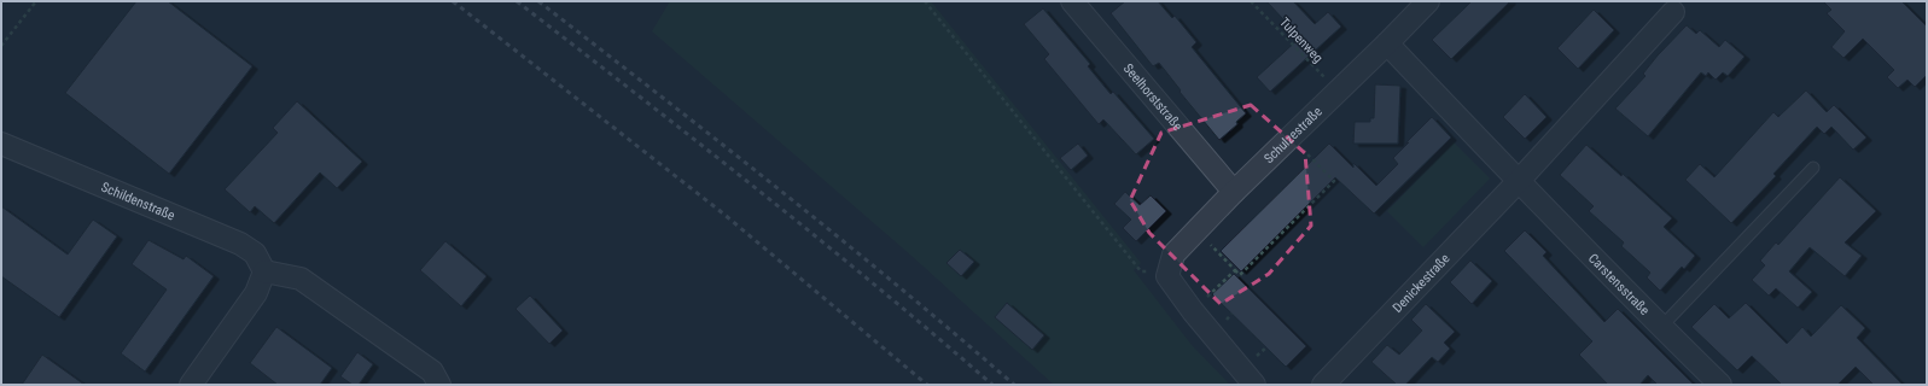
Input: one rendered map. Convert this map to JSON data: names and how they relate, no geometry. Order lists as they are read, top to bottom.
{
  "streets": {
    "street": [
      "Seelhorststraße",
      "Schulzestraße",
      "Schildenstraße",
      "Denickestraße",
      "Carstensstraße"
    ],
    "path": ["Tulpenweg"]
  },
  "crossings": [
    ["Tulpenweg", "Schulzestraße"],
    ["Seelhorststraße", "Schulzestraße"],
    ["Schulzestraße", "Carstensstraße"],
    ["Denickestraße", "Carstensstraße"]
  ]
}
